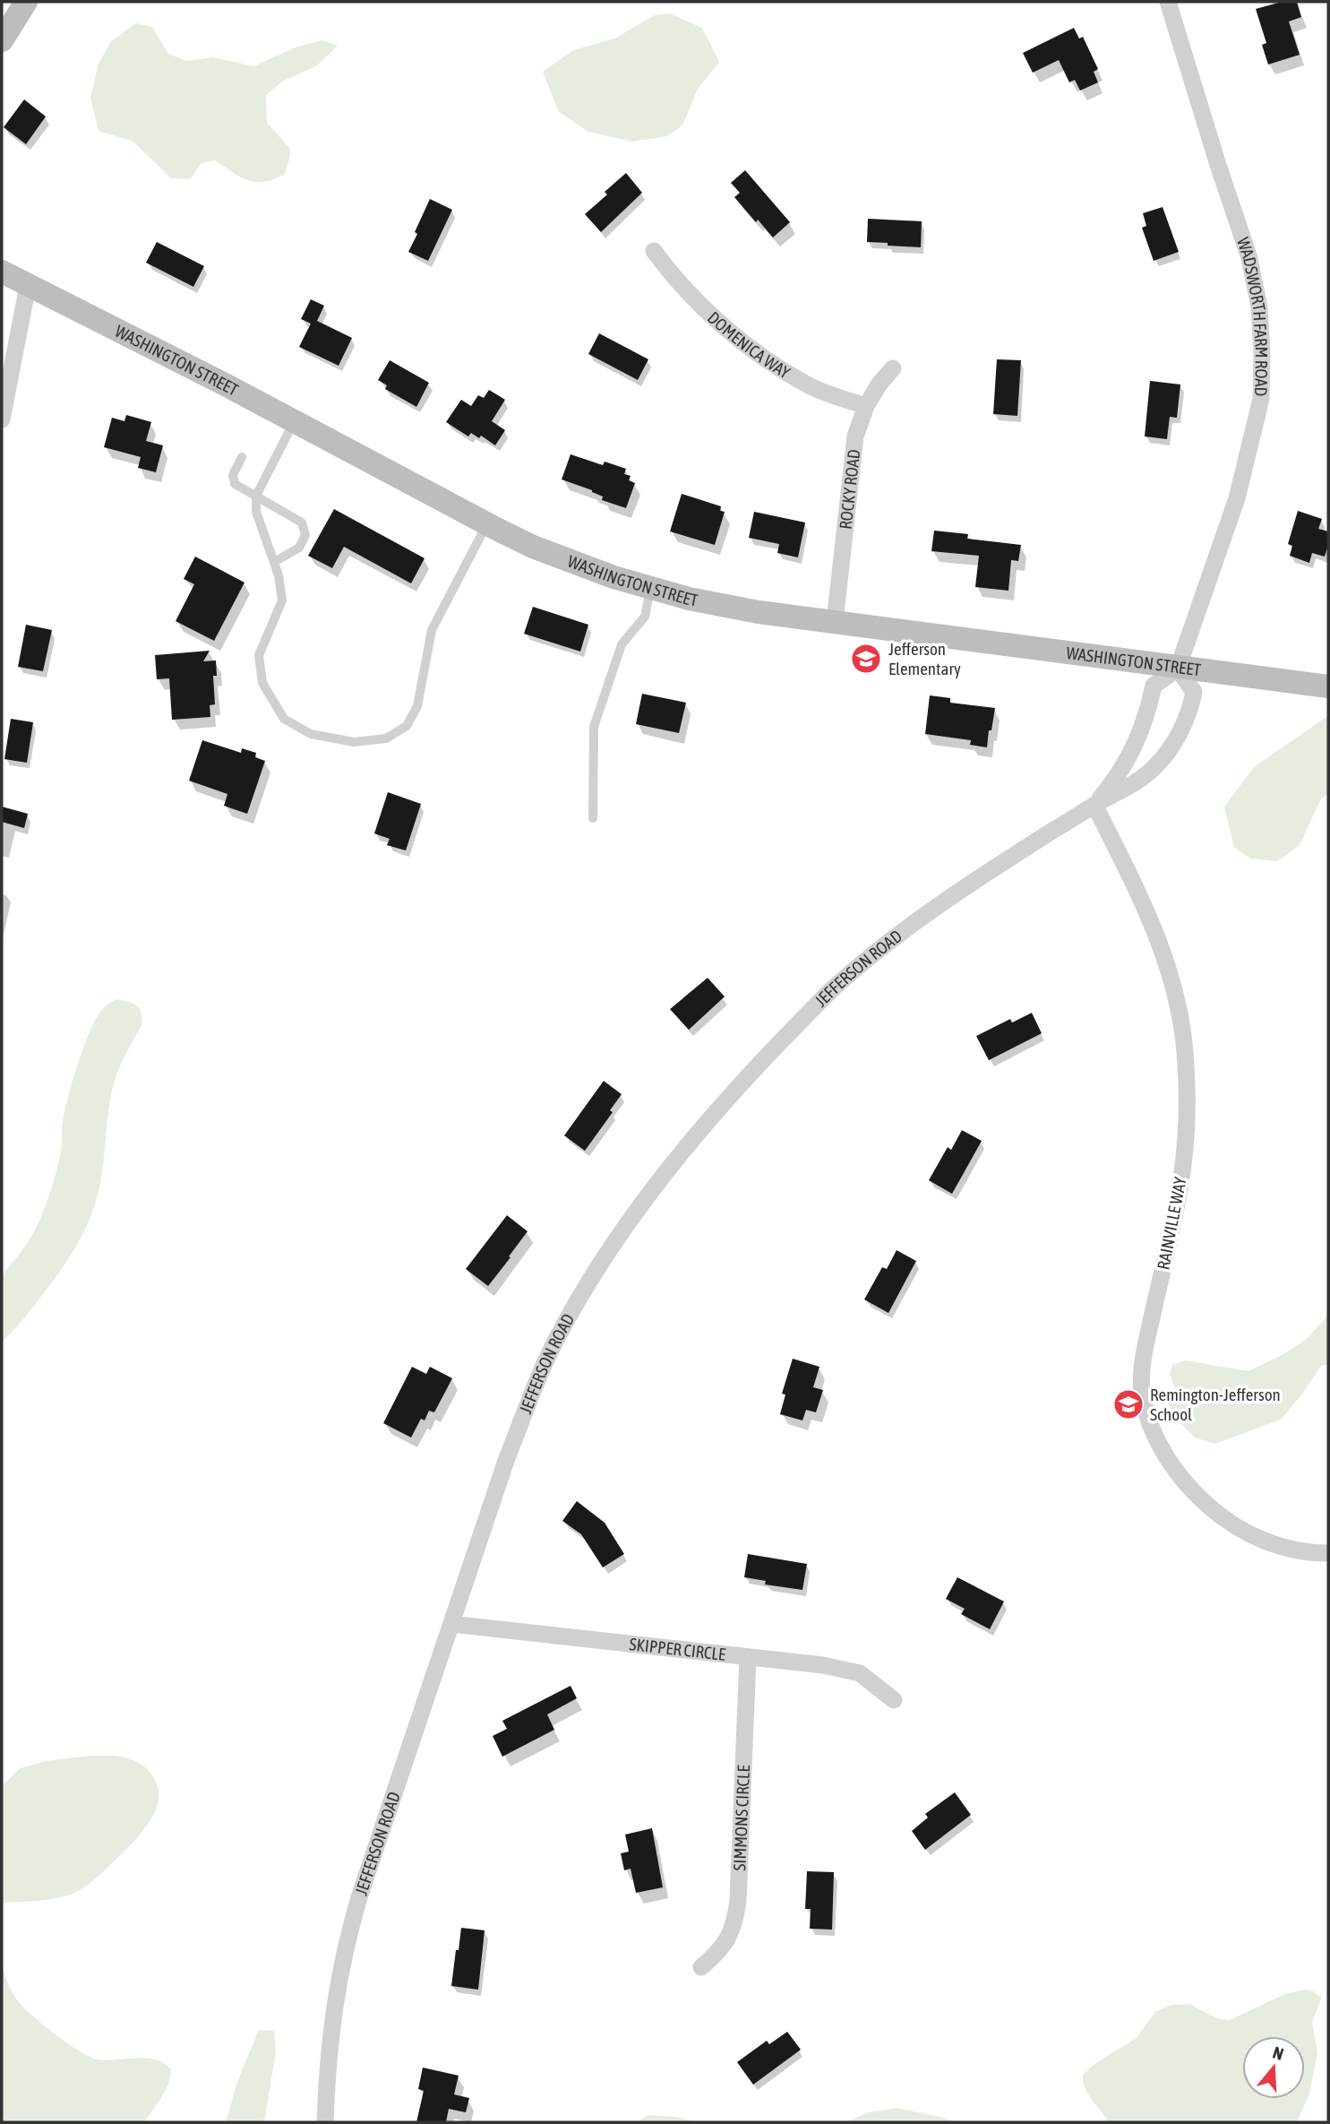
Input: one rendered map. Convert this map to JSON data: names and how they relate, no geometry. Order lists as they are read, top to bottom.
{
  "streets": {
    "main road": ["WASHINGTON STREET"],
    "street": [
      "WADSWORTH FARM ROAD",
      "DOMENICA WAY",
      "ROCKY ROAD",
      "JEFFERSON ROAD",
      "RAINVILLE WAY",
      "SKIPPER CIRCLE",
      "SIMMONS CIRCLE"
    ]
  },
  "crossings": [
    ["WADSWORTH FARM ROAD", "WASHINGTON STREET"],
    ["WADSWORTH FARM ROAD", "JEFFERSON ROAD"],
    ["DOMENICA WAY", "ROCKY ROAD"],
    ["WASHINGTON STREET", "ROCKY ROAD"],
    ["WASHINGTON STREET", "JEFFERSON ROAD"],
    ["JEFFERSON ROAD", "RAINVILLE WAY"],
    ["JEFFERSON ROAD", "SKIPPER CIRCLE"],
    ["SKIPPER CIRCLE", "SIMMONS CIRCLE"]
  ],
  "places": {
    "school or university": ["Jefferson Elementary", "Remington-Jefferson School"]
  },
  "north": "top"
}
